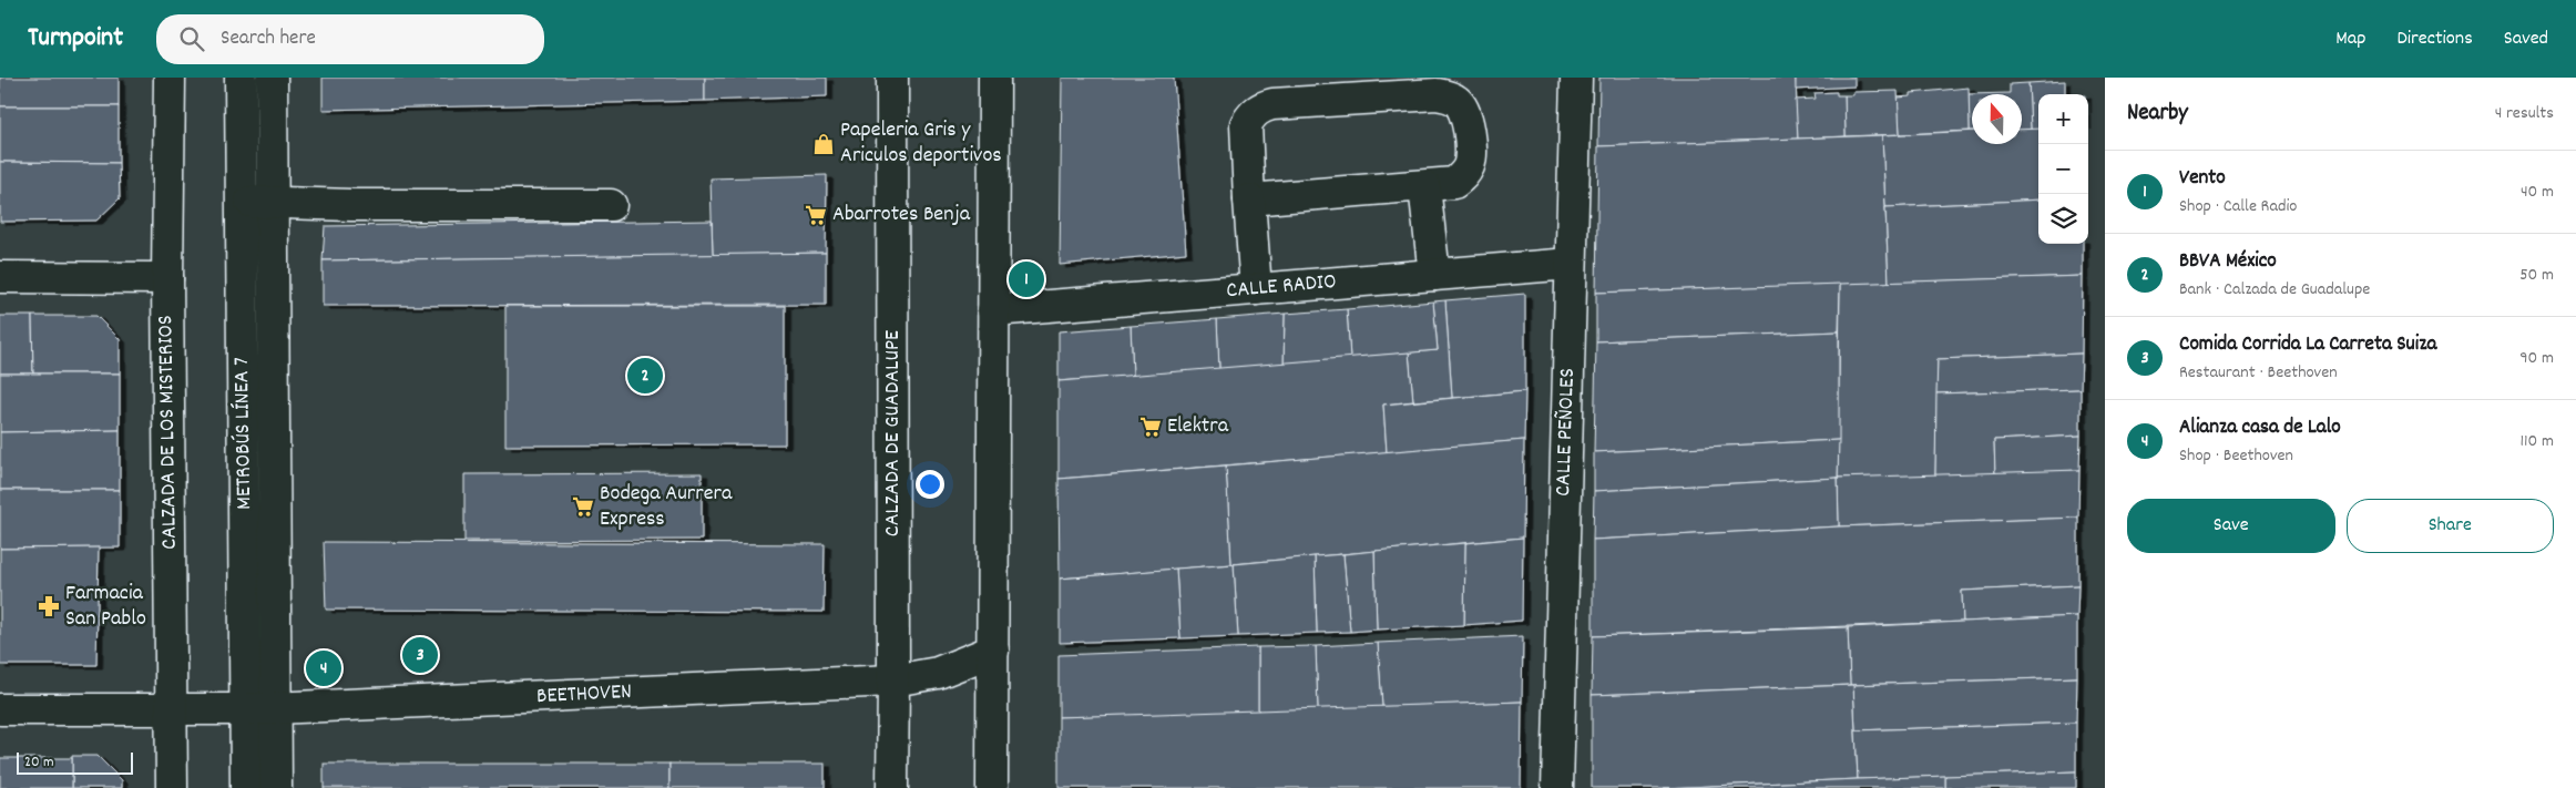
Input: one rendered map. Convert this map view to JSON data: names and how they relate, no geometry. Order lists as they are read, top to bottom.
{
  "streets": {
    "street": [
      "CALLE RADIO",
      "CALZADA DE LOS MISTERIOS",
      "CALLE PEÑOLES",
      "METROBÚS LÍNEA 7",
      "CALZADA DE GUADALUPE",
      "BEETHOVEN"
    ]
  },
  "crossings": [
    ["CALLE RADIO", "CALLE PEÑOLES"],
    ["CALZADA DE LOS MISTERIOS", "BEETHOVEN"],
    ["METROBÚS LÍNEA 7", "BEETHOVEN"],
    ["CALZADA DE GUADALUPE", "BEETHOVEN"]
  ],
  "places": {
    "shop": ["Papeleria Gris y Ariculos deportivos"],
    "supermarket": ["Abarrotes Benja", "Elektra", "Bodega Aurrera Express"],
    "pharmacy": ["Farmacia San Pablo"]
  },
  "scale_bar": "20 m",
  "north": "top",
  "page": {
    "header": "Turnpoint",
    "search": "Search here",
    "nav": ["Map", "Directions", "Saved"],
    "heading": ["Nearby", "4 results"],
    "map_buttons": ["+", "−"],
    "list": [
      {
        "mark": "1",
        "name": "Vento",
        "note": "Shop · Calle Radio",
        "value": "40 m"
      },
      {
        "mark": "2",
        "name": "BBVA México",
        "note": "Bank · Calzada de Guadalupe",
        "value": "50 m"
      },
      {
        "mark": "3",
        "name": "Comida Corrida La Carreta Suiza",
        "note": "Restaurant · Beethoven",
        "value": "90 m"
      },
      {
        "mark": "4",
        "name": "Alianza casa de Lalo",
        "note": "Shop · Beethoven",
        "value": "110 m"
      }
    ],
    "pins": [
      "1",
      "2",
      "3",
      "4"
    ],
    "buttons": ["Save", "Share"],
    "scale": "20 m"
  }
}
